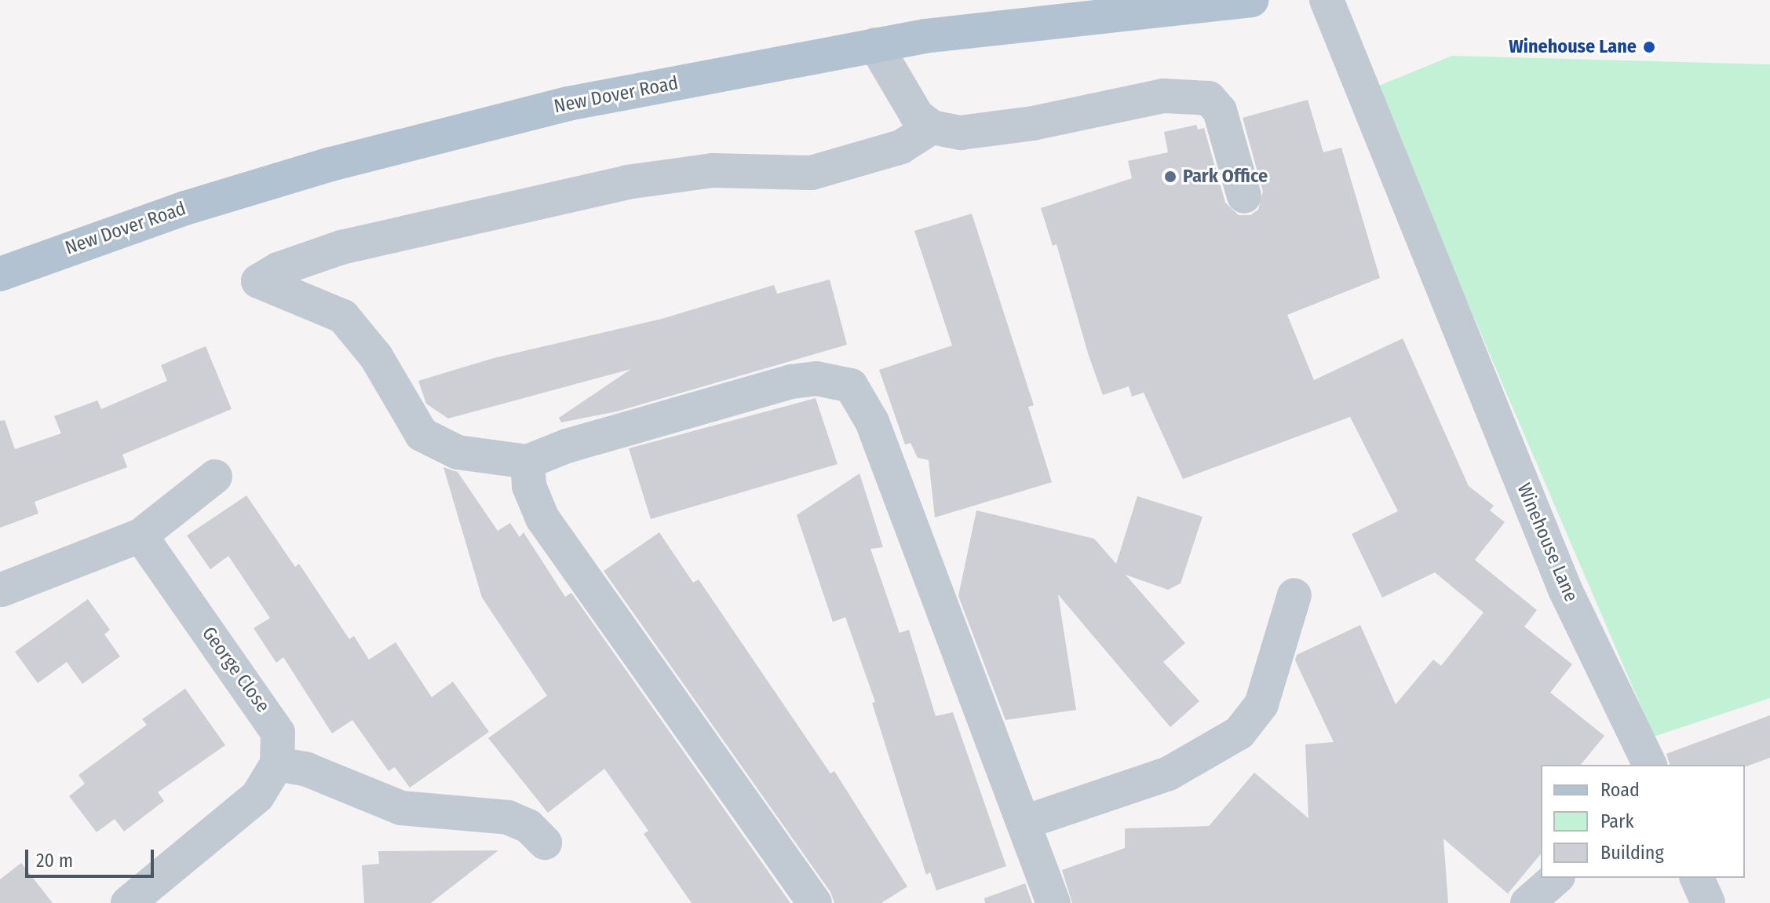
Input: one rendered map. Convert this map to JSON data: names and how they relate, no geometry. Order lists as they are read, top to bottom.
{
  "streets": {
    "main road": ["New Dover Road"],
    "street": ["Winehouse Lane", "George Close"]
  },
  "places": ["Winehouse Lane", "Park Office"],
  "legend": ["Road", "Park", "Building"],
  "scale_bar": "20 m"
}
